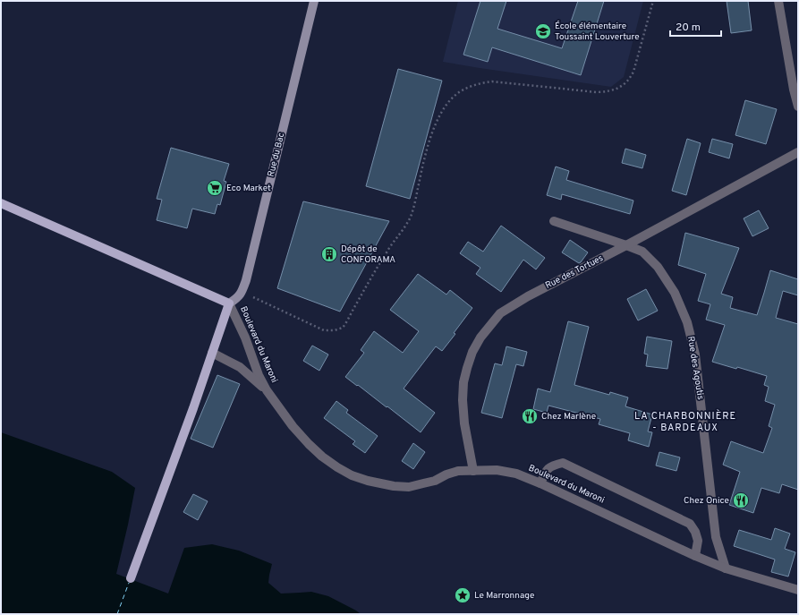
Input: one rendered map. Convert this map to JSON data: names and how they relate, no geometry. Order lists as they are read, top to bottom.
{
  "streets": {
    "main road": ["Boulevard du Maroni"],
    "street": ["Rue du Bac", "Rue des Tortues", "Rue des Agoutis"]
  },
  "crossings": [
    ["Rue des Tortues", "Boulevard du Maroni"],
    ["Rue des Tortues", "Rue des Agoutis"],
    ["Boulevard du Maroni", "Rue des Agoutis"]
  ],
  "districts": ["LA CHARBONNIÈRE - BARDEAUX"],
  "places": {
    "school or university": ["École élémentaire Toussaint Louverture"],
    "supermarket": ["Eco Market"],
    "building": ["Dépôt de CONFORAMA"],
    "restaurant": ["Chez Marlène", "Chez Onice"],
    "place": ["Le Marronnage"]
  },
  "scale_bar": "20 m"
}
